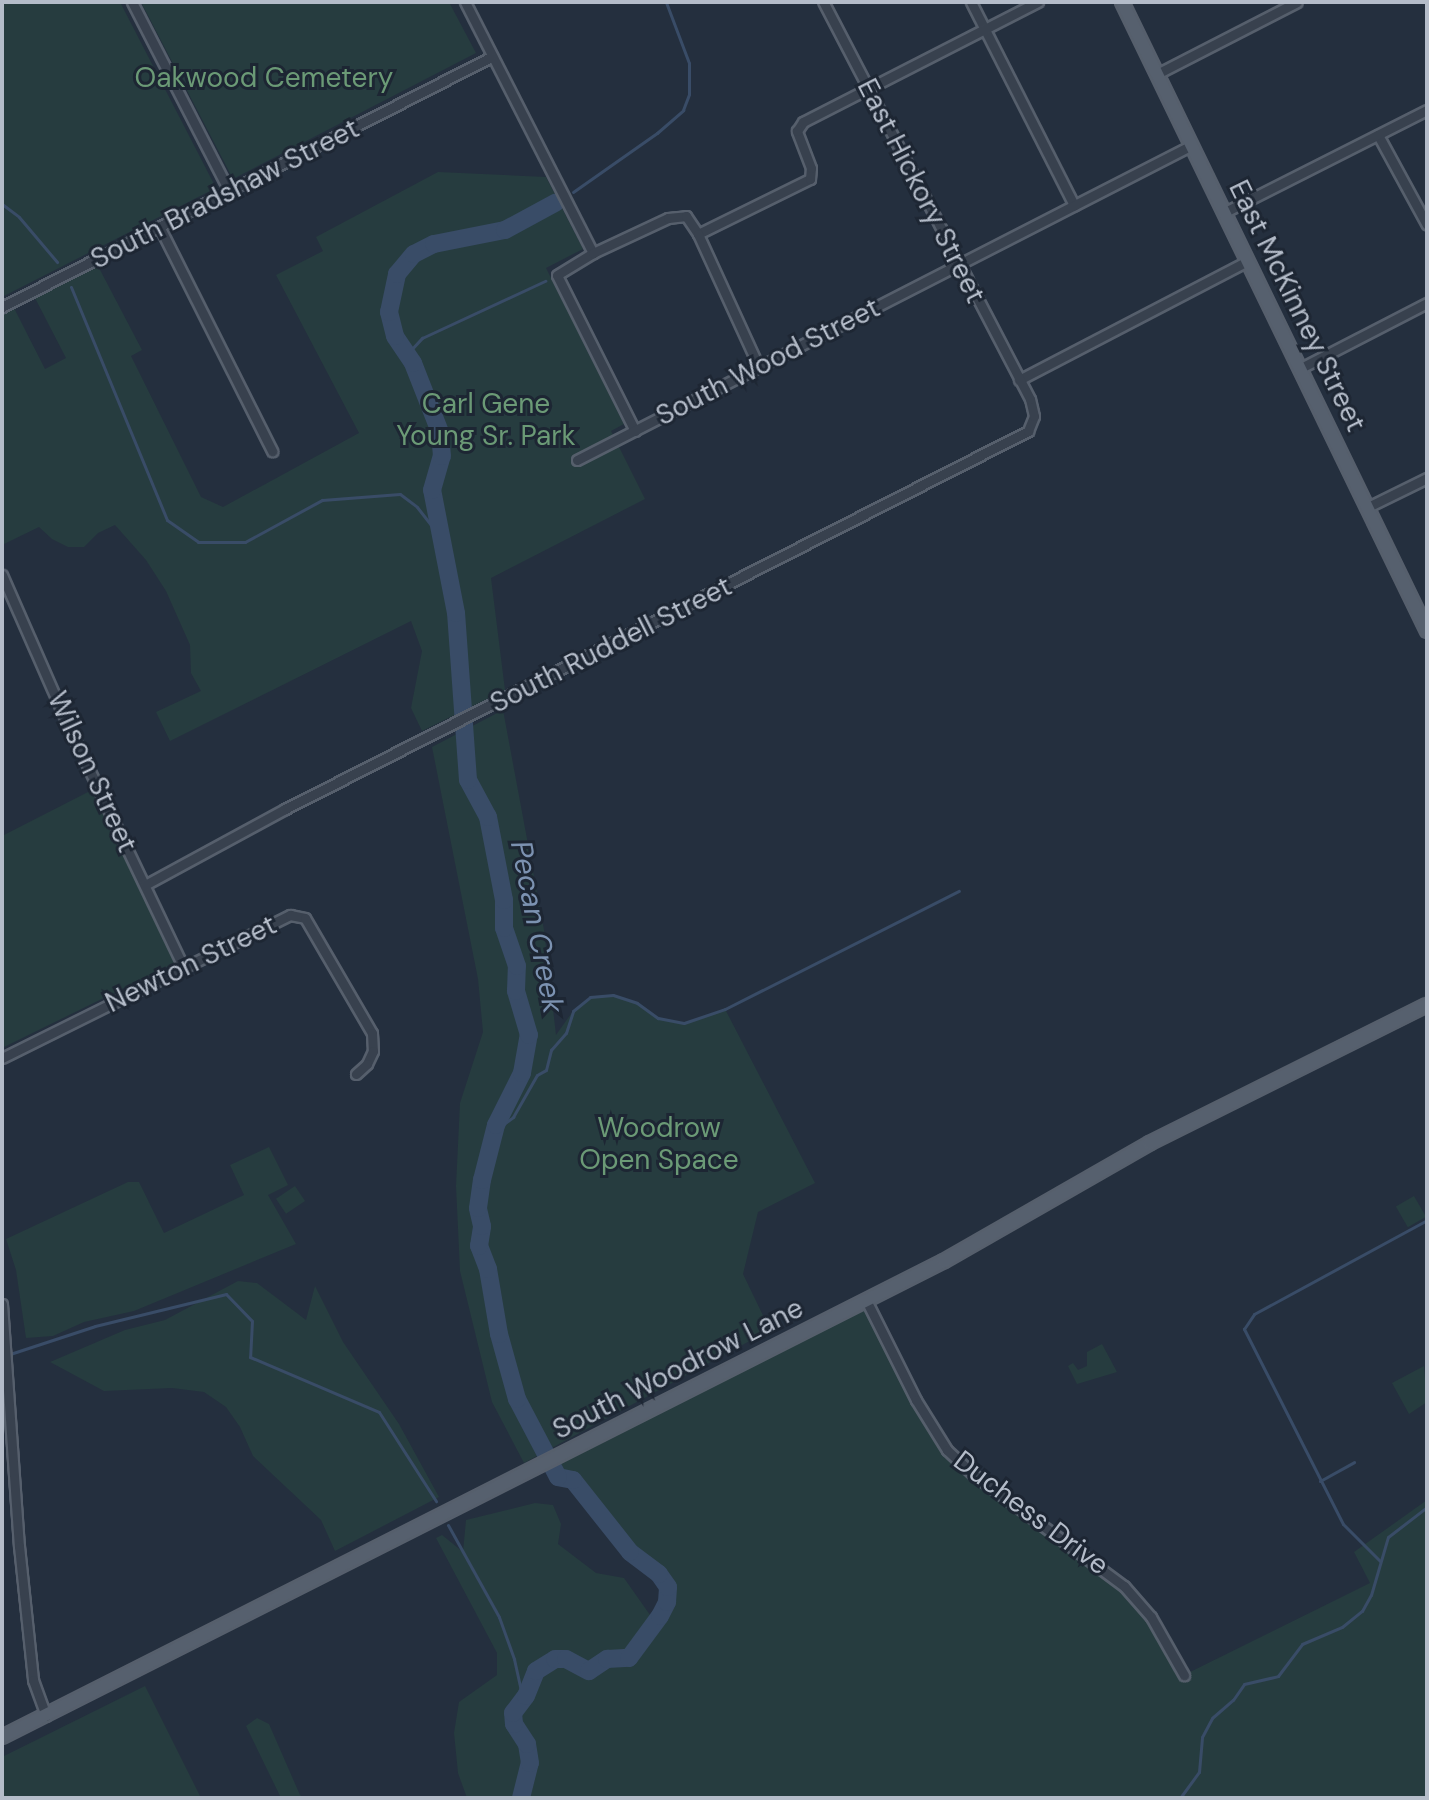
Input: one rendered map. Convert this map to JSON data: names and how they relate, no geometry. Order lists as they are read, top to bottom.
{
  "streets": {
    "main road": ["East McKinney Street", "South Woodrow Lane"],
    "street": [
      "East Hickory Street",
      "South Bradshaw Street",
      "South Wood Street",
      "South Ruddell Street",
      "Wilson Street",
      "Newton Street",
      "Duchess Drive"
    ]
  },
  "crossings": [
    ["East Hickory Street", "South Wood Street"],
    ["East Hickory Street", "South Ruddell Street"],
    ["East McKinney Street", "South Wood Street"],
    ["South Ruddell Street", "Wilson Street"],
    ["Wilson Street", "Newton Street"],
    ["South Woodrow Lane", "Duchess Drive"]
  ],
  "water": ["Pecan Creek"],
  "parks": ["Oakwood Cemetery", "Carl Gene Young Sr. Park", "Woodrow Open Space"]
}
